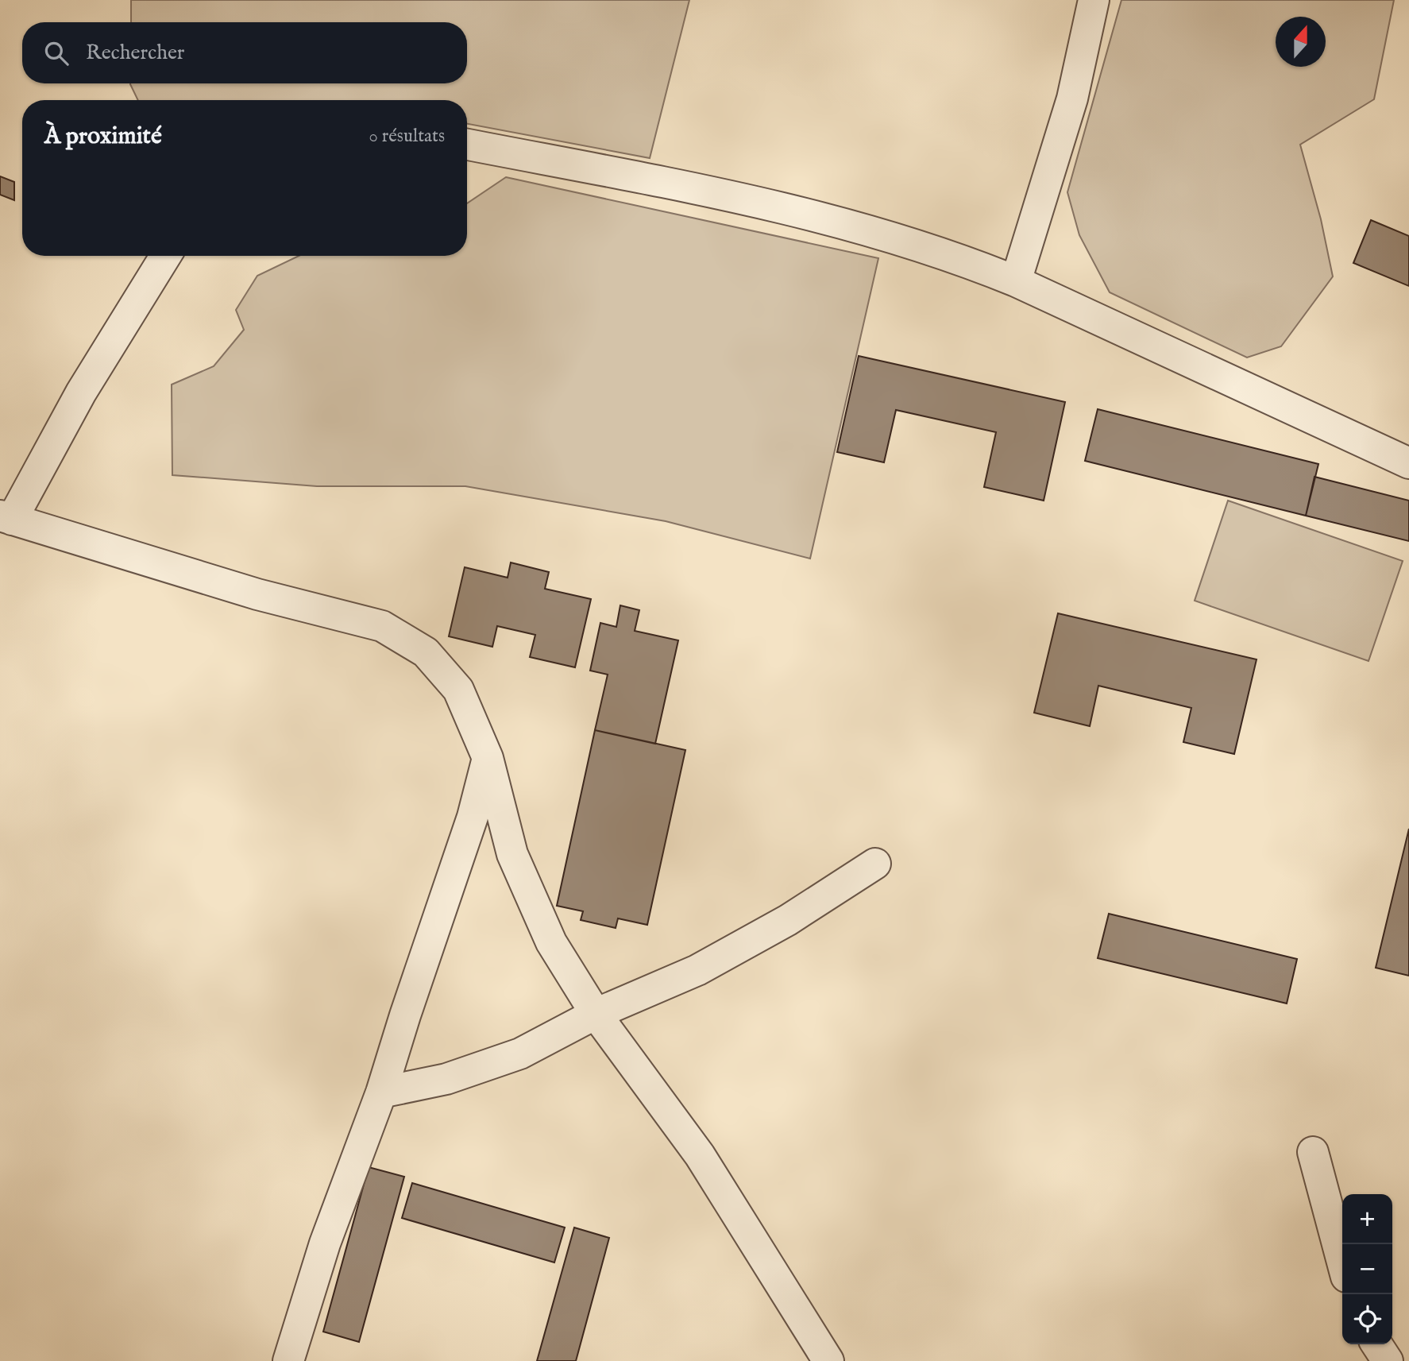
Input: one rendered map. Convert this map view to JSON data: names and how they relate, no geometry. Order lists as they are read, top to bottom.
{
  "north": "top",
  "page": {
    "search": "Rechercher",
    "heading": ["À proximité", "0 résultats"],
    "map_buttons": ["+", "−"]
  }
}
